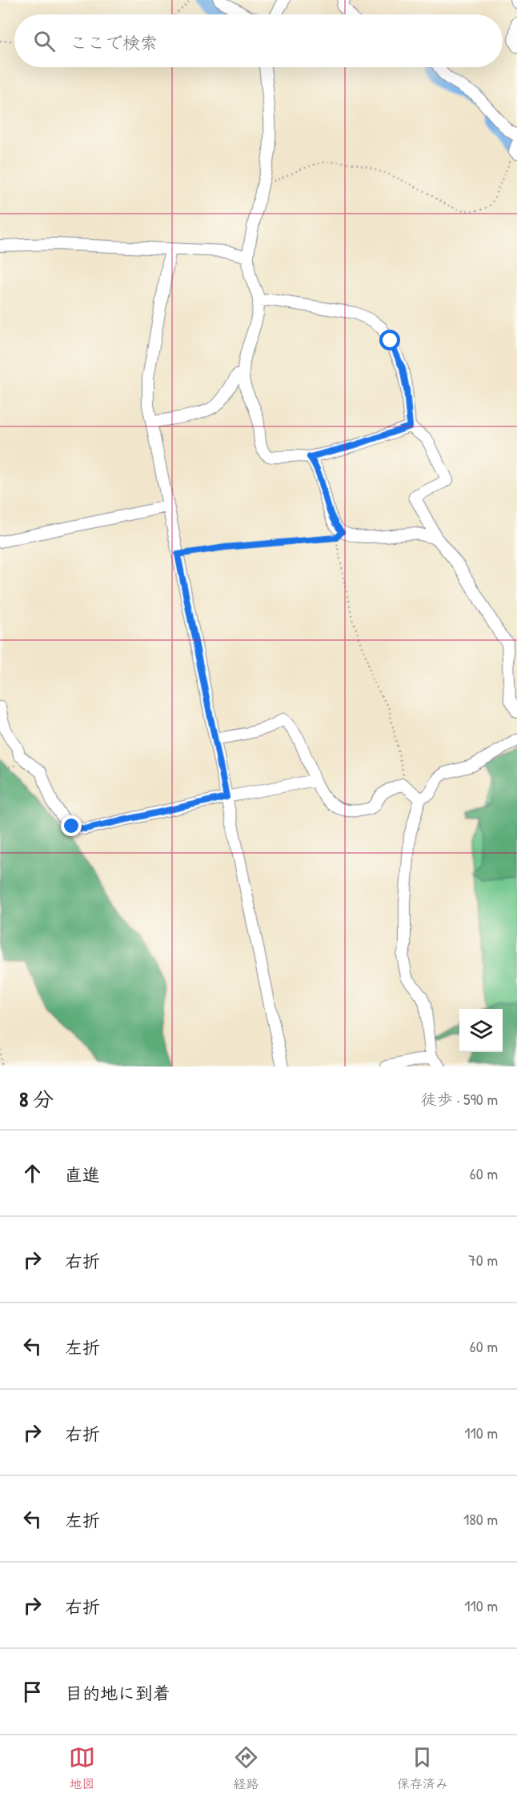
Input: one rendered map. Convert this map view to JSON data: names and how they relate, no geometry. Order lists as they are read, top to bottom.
{
  "page": {
    "search": "ここで検索",
    "heading": ["8 分", "徒歩 · 590 m"],
    "list": [
      ["直進", "60 m"],
      ["右折", "70 m"],
      ["左折", "60 m"],
      ["右折", "110 m"],
      ["左折", "180 m"],
      ["右折", "110 m"],
      "目的地に到着"
    ],
    "nav": ["地図", "経路", "保存済み"]
  }
}
